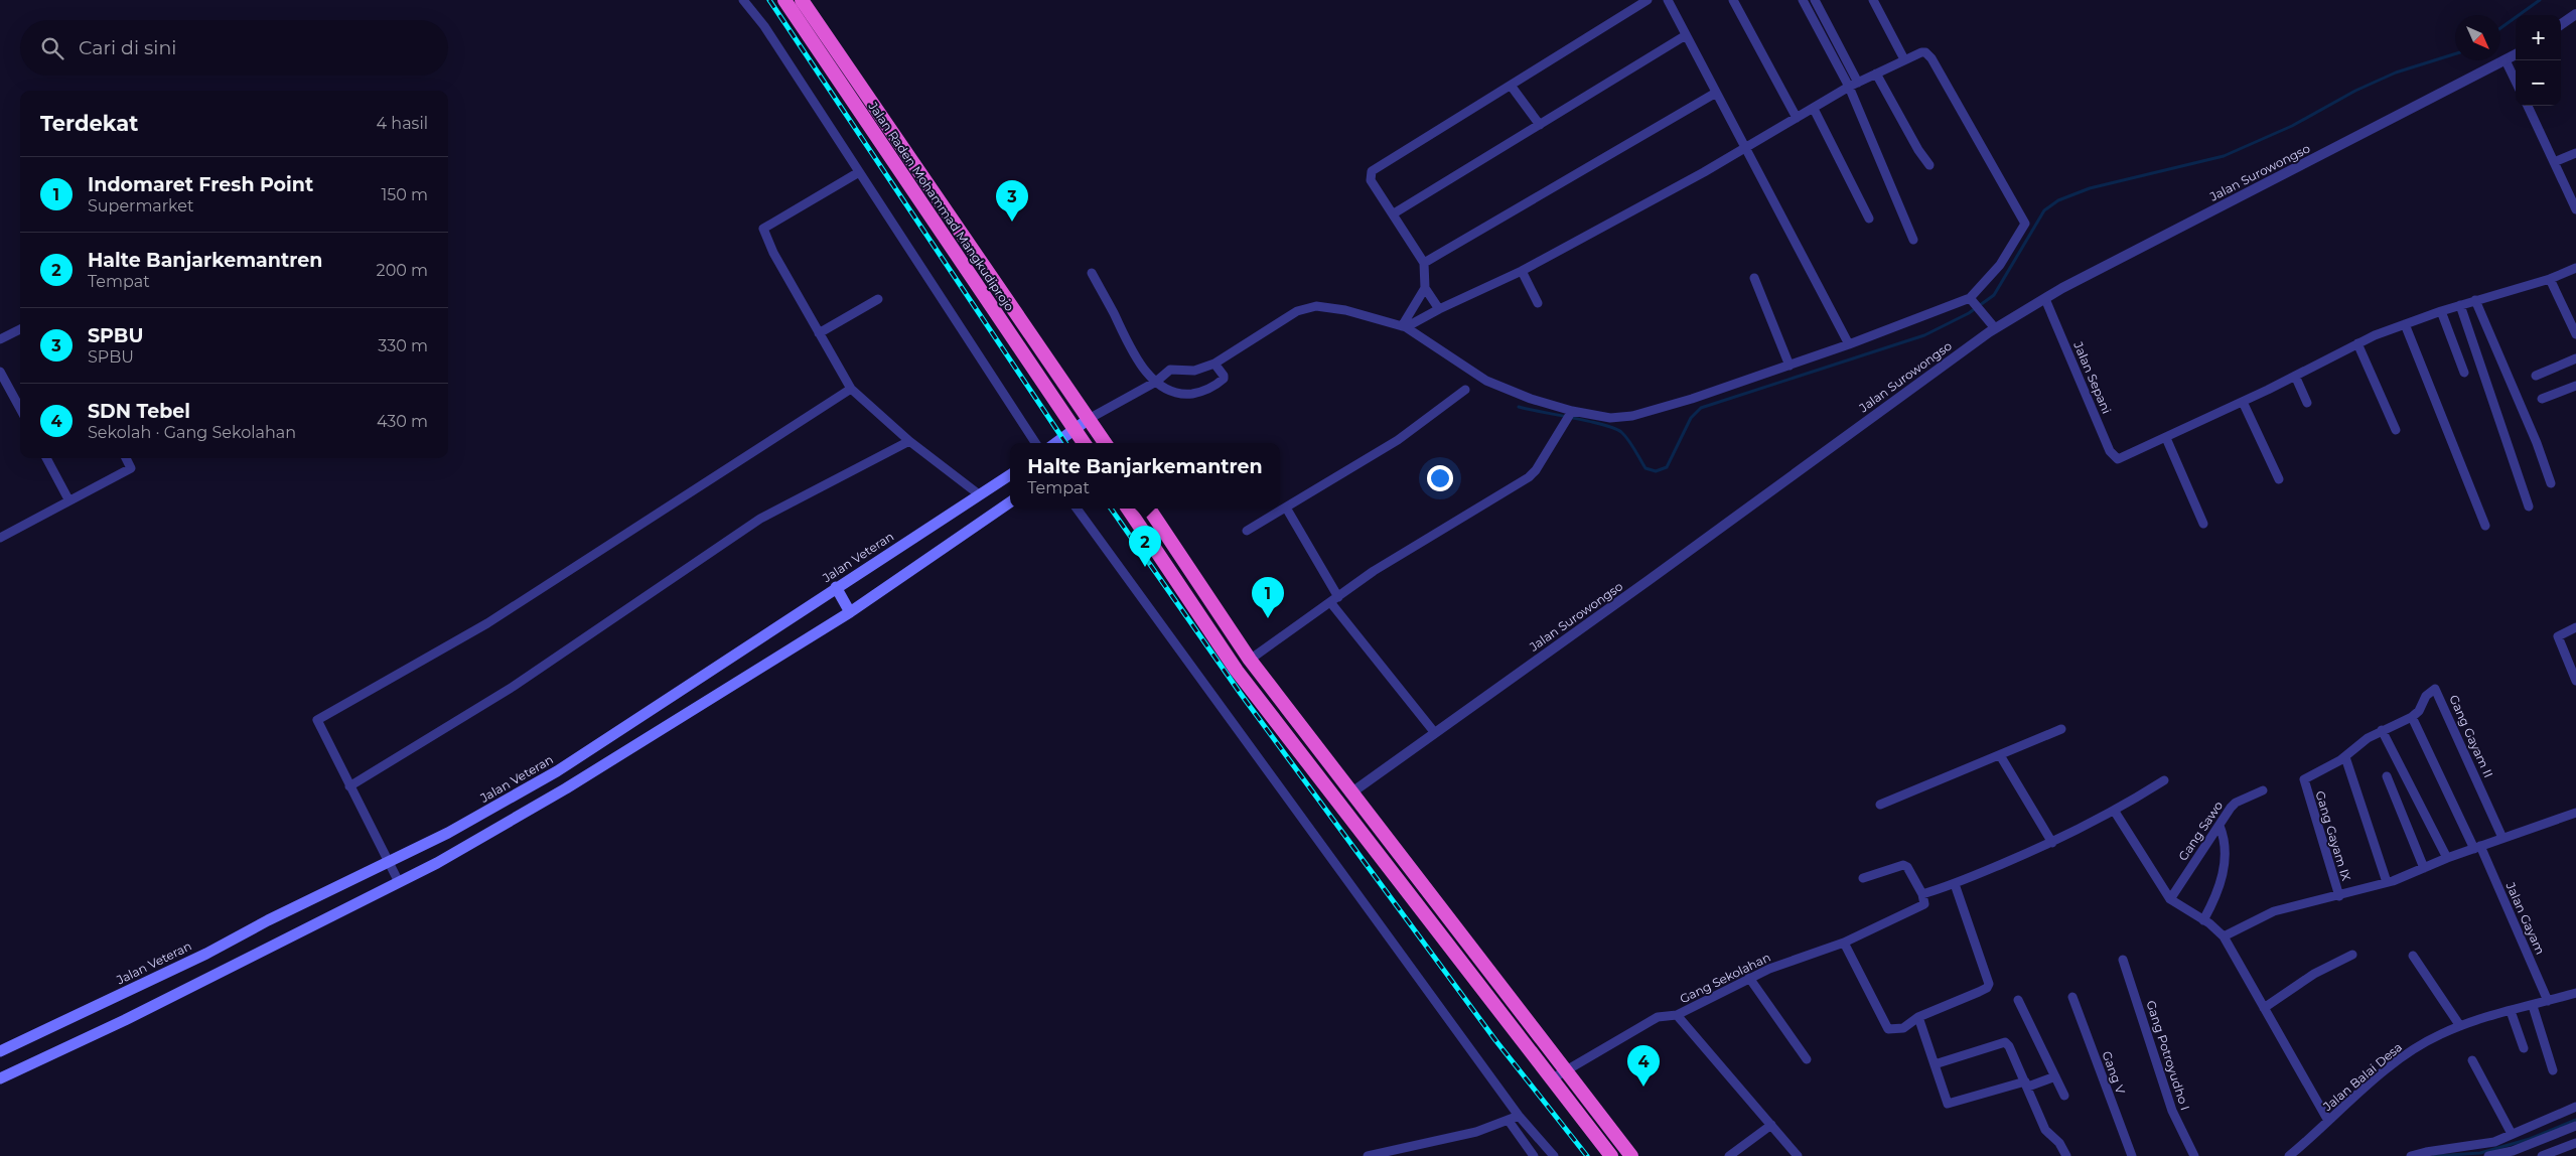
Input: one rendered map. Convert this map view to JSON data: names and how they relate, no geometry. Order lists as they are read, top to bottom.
{
  "streets": {
    "highway": ["Jalan Raden Mohammad Mangkudiprojo"],
    "main road": ["Jalan Veteran"],
    "street": [
      "Jalan Surowongso",
      "Jalan Sepani",
      "Gang Gayam II",
      "Gang Sawo",
      "Gang Gayam IX",
      "Jalan Gayam",
      "Gang Sekolahan",
      "Gang Potroyudho I",
      "Gang V",
      "Jalan Balai Desa"
    ]
  },
  "crossings": [
    ["Jalan Surowongso", "Jalan Sepani"],
    ["Gang Gayam II", "Jalan Gayam"],
    ["Jalan Gayam", "Jalan Balai Desa"]
  ],
  "north": "bottom right",
  "page": {
    "map_buttons": ["+", "−"],
    "search": "Cari di sini",
    "heading": ["Terdekat", "4 hasil"],
    "list": [
      {
        "mark": "1",
        "name": "Indomaret Fresh Point",
        "note": "Supermarket",
        "value": "150 m"
      },
      {
        "mark": "2",
        "name": "Halte Banjarkemantren",
        "note": "Tempat",
        "value": "200 m"
      },
      {
        "mark": "3",
        "name": "SPBU",
        "note": "SPBU",
        "value": "330 m"
      },
      {
        "mark": "4",
        "name": "SDN Tebel",
        "note": "Sekolah · Gang Sekolahan",
        "value": "430 m"
      }
    ],
    "pins": [
      "3",
      "2",
      "1",
      "4"
    ],
    "popup": ["Halte Banjarkemantren", "Tempat"]
  }
}
